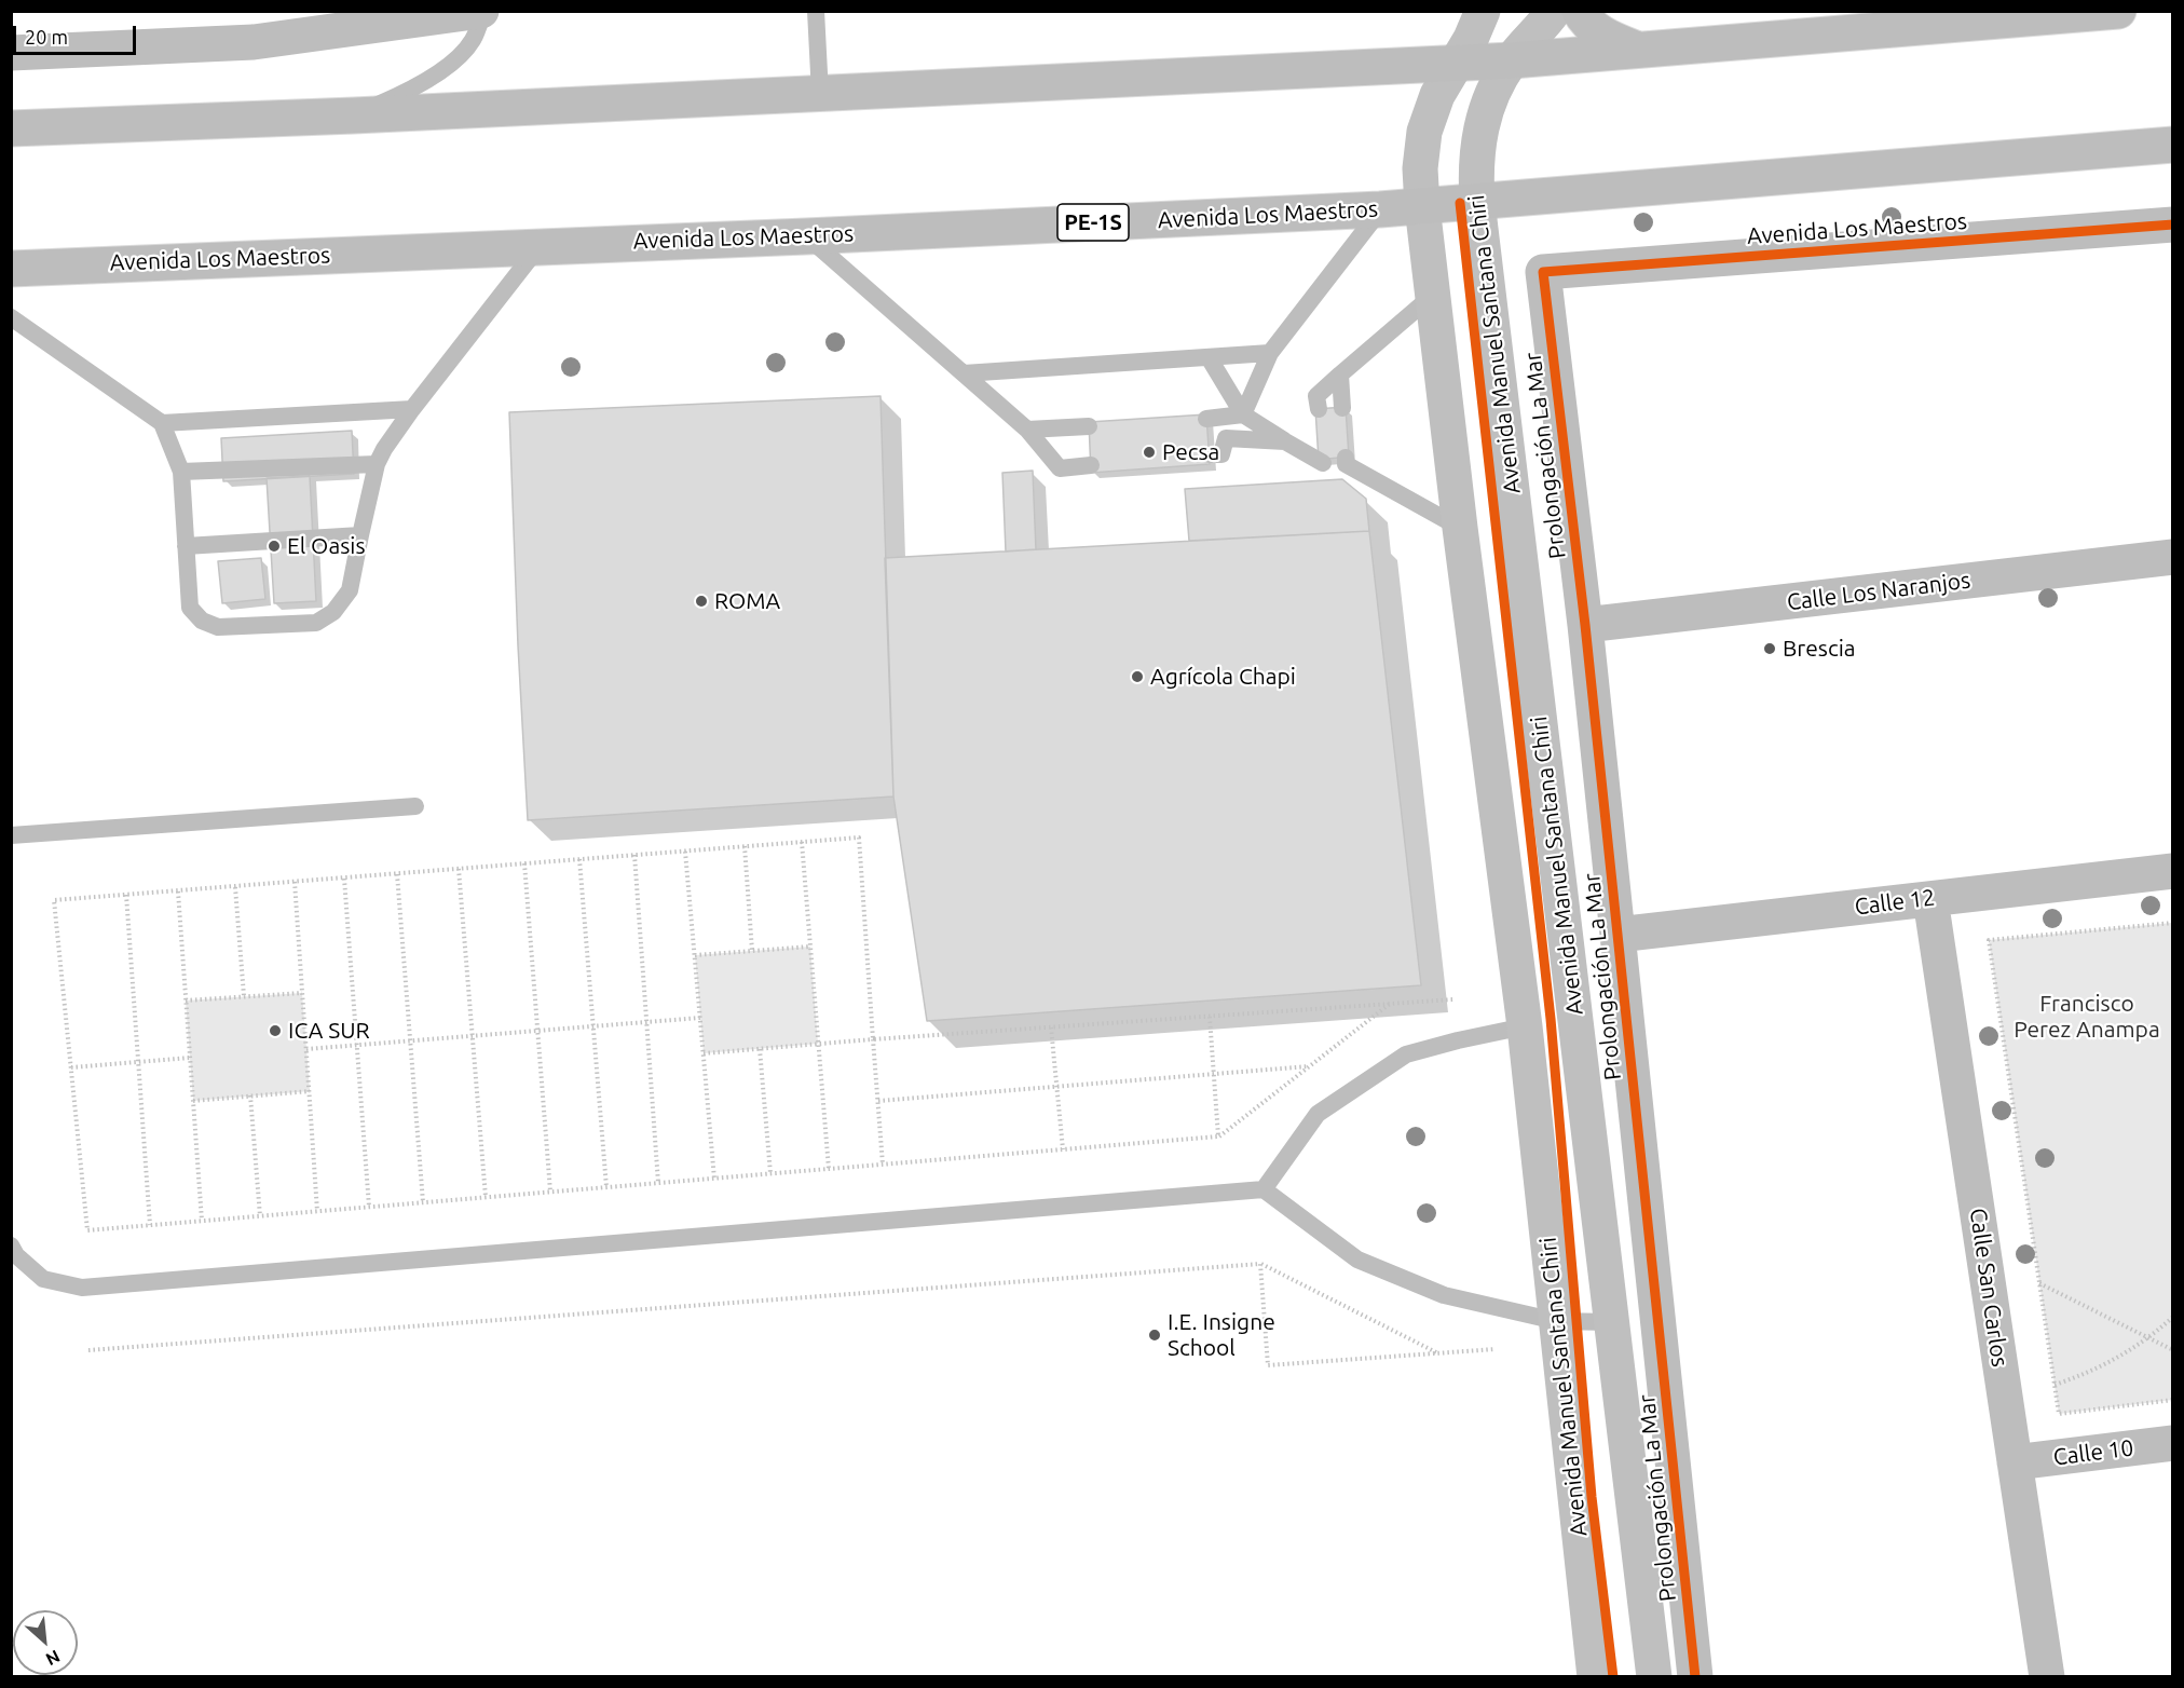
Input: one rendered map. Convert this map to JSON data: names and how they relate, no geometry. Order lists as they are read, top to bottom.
{
  "streets": {
    "main road": [
      "Avenida Los Maestros",
      "PE-1S",
      "Prolongación La Mar",
      "Calle Los Naranjos",
      "Calle 12",
      "Calle San Carlos",
      "Calle 10"
    ],
    "street": ["Avenida Manuel Santana Chiri"]
  },
  "crossings": [
    ["Avenida Los Maestros", "Avenida Manuel Santana Chiri"],
    ["Avenida Los Maestros", "Prolongación La Mar"],
    ["Prolongación La Mar", "Calle Los Naranjos"],
    ["Prolongación La Mar", "Calle 12"],
    ["Calle 12", "Calle San Carlos"],
    ["Calle San Carlos", "Calle 10"]
  ],
  "parks": ["Francisco Perez Anampa"],
  "places": [
    "Pecsa",
    "El Oasis",
    "ROMA",
    "Brescia",
    "Agrícola Chapi",
    "ICA SUR",
    "I.E. Insigne School"
  ],
  "scale_bar": "20 m",
  "north": "bottom right"
}
